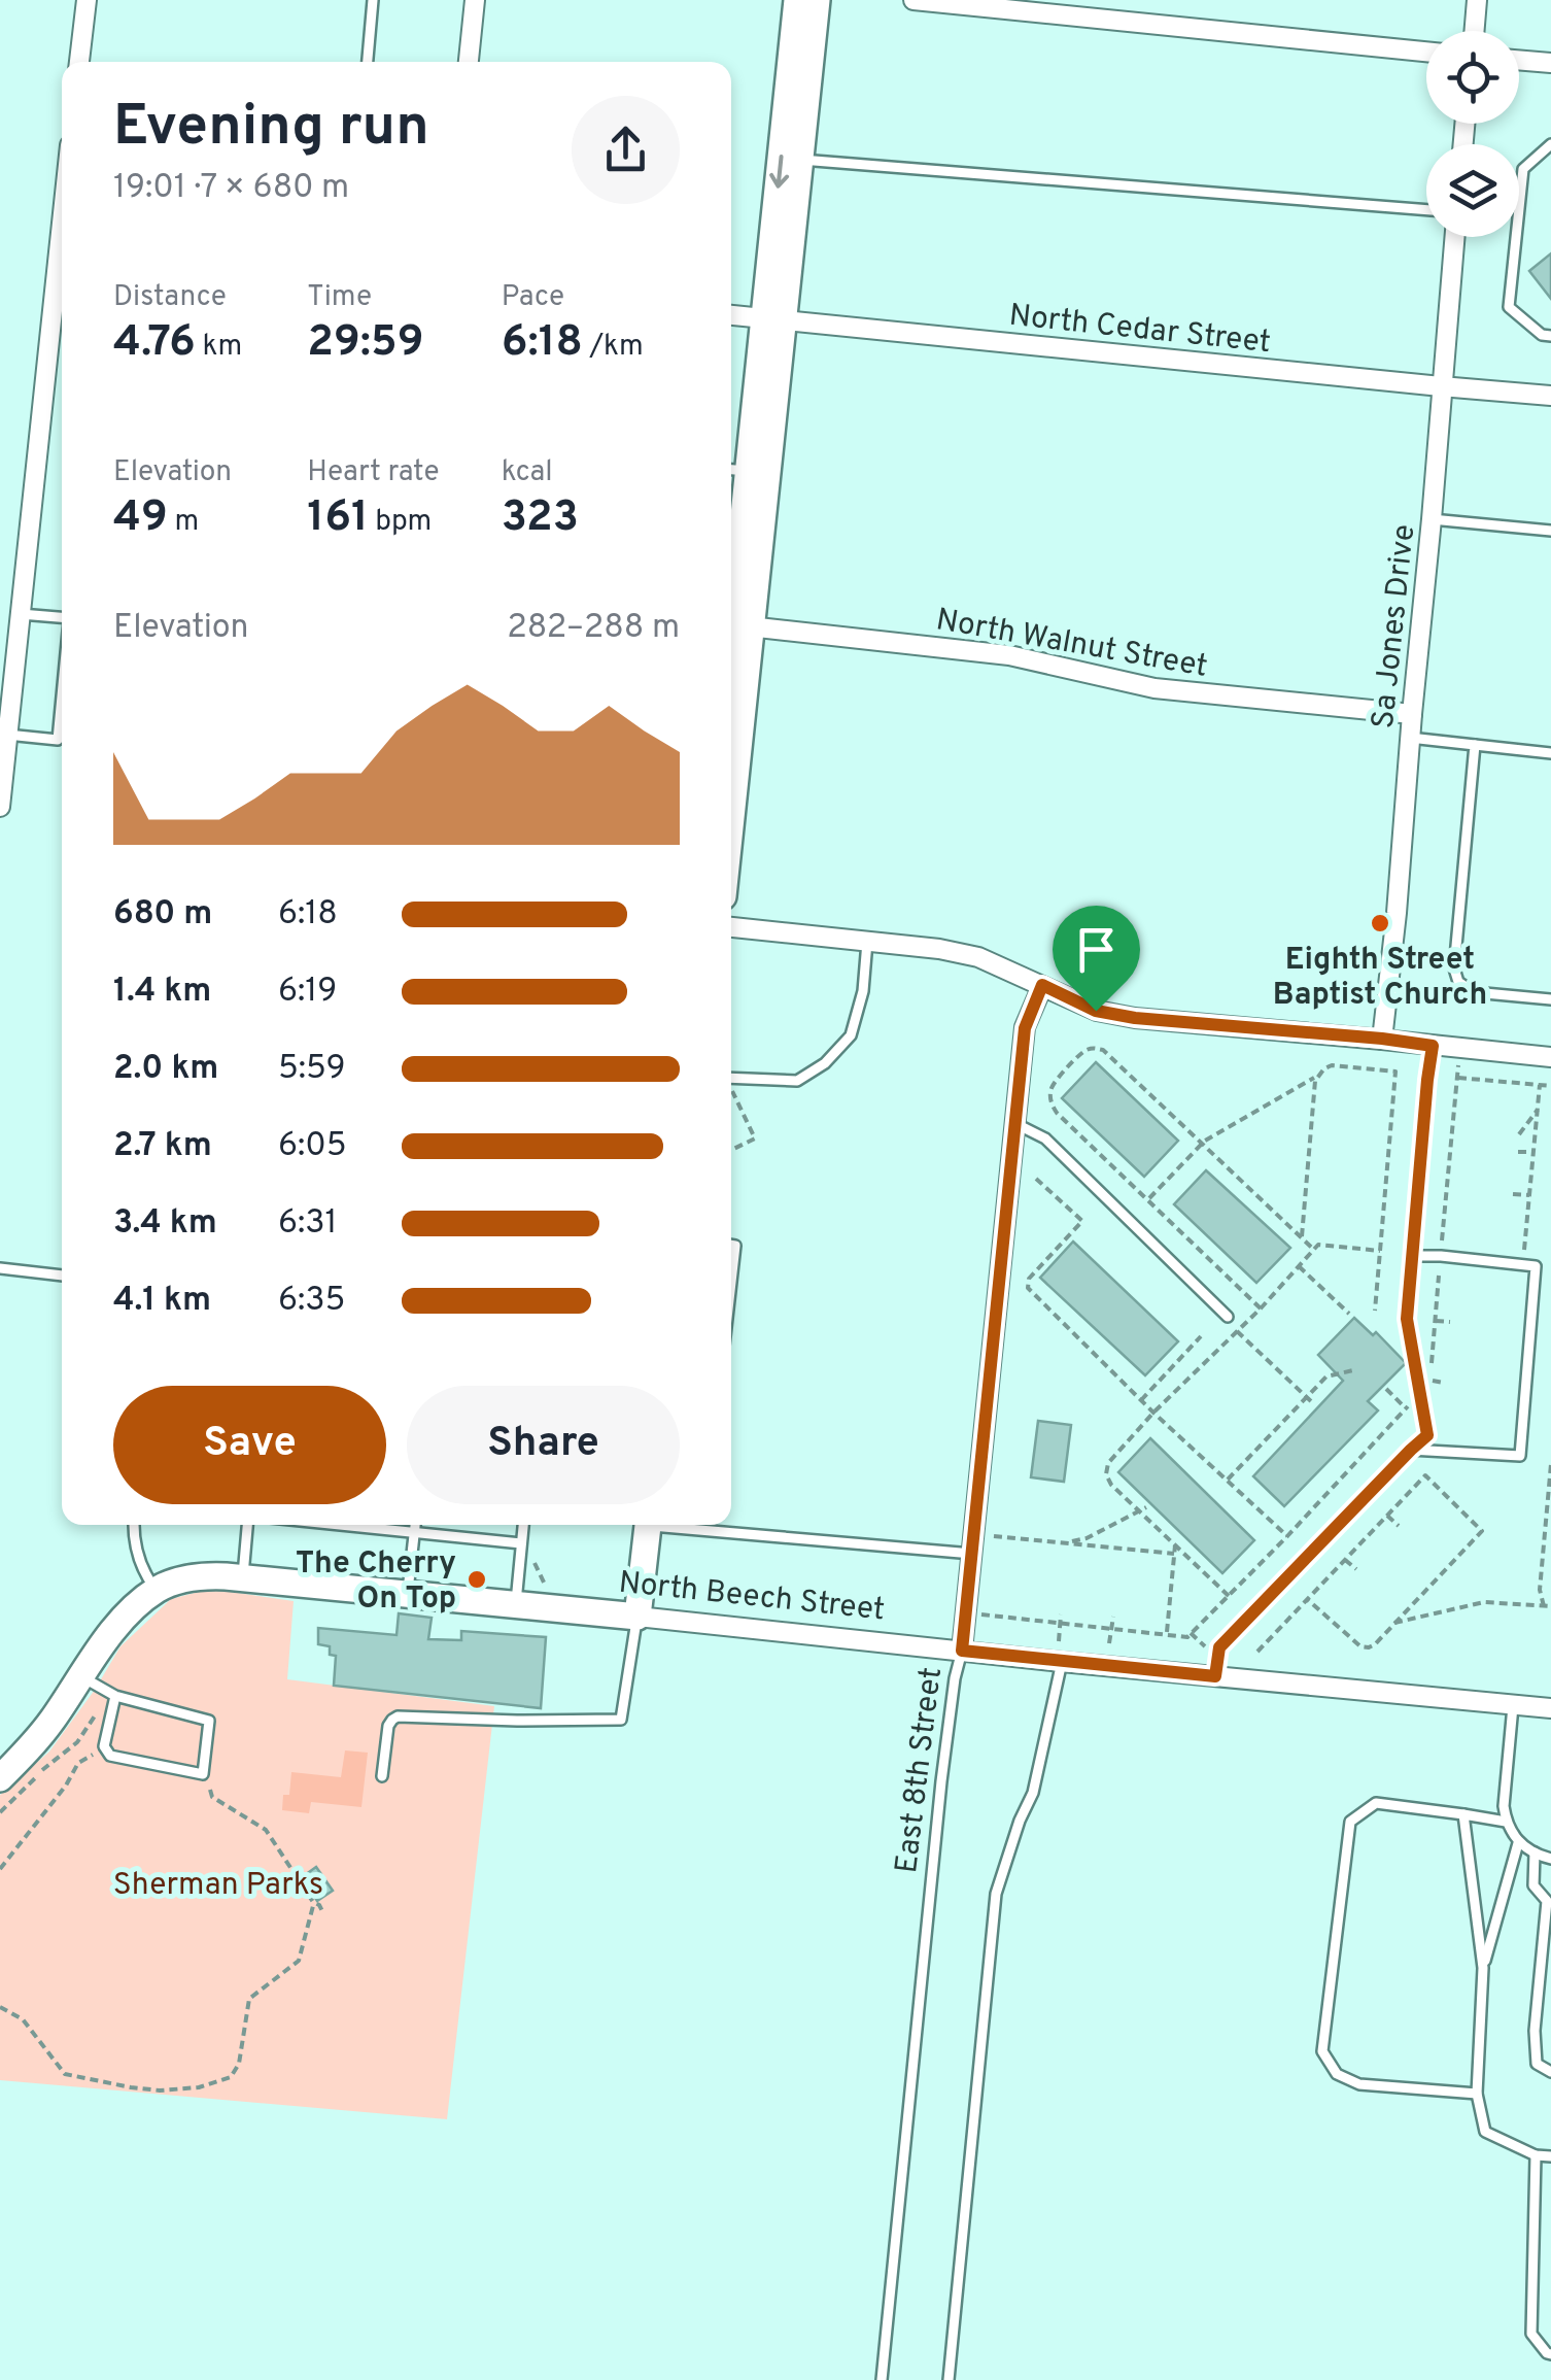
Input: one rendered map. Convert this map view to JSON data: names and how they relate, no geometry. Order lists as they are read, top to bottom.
{
  "streets": {
    "street": [
      "North Cedar Street",
      "Sa Jones Drive",
      "North Walnut Street",
      "North Beech Street",
      "East 8th Street"
    ]
  },
  "crossings": [
    ["North Cedar Street", "Sa Jones Drive"],
    ["Sa Jones Drive", "North Walnut Street"],
    ["North Beech Street", "East 8th Street"]
  ],
  "parks": ["Sherman Parks"],
  "places": ["Eighth Street Baptist Church", "The Cherry On Top"],
  "page": {
    "heading": ["Evening run", "19:01 · 7 × 680 m"],
    "stats": [
      ["Distance", "4.76 km"],
      ["Time", "29:59"],
      ["Pace", "6:18 /km"],
      ["Elevation", "49 m"],
      ["Heart rate", "161 bpm"],
      ["kcal", "323"]
    ],
    "chart": ["Elevation", "282–288 m"],
    "list": [
      {
        "name": "680 m",
        "note": "6:18"
      },
      {
        "name": "1.4 km",
        "note": "6:19"
      },
      {
        "name": "2.0 km",
        "note": "5:59"
      },
      {
        "name": "2.7 km",
        "note": "6:05"
      },
      {
        "name": "3.4 km",
        "note": "6:31"
      },
      {
        "name": "4.1 km",
        "note": "6:35"
      }
    ],
    "buttons": ["Save", "Share"]
  }
}
